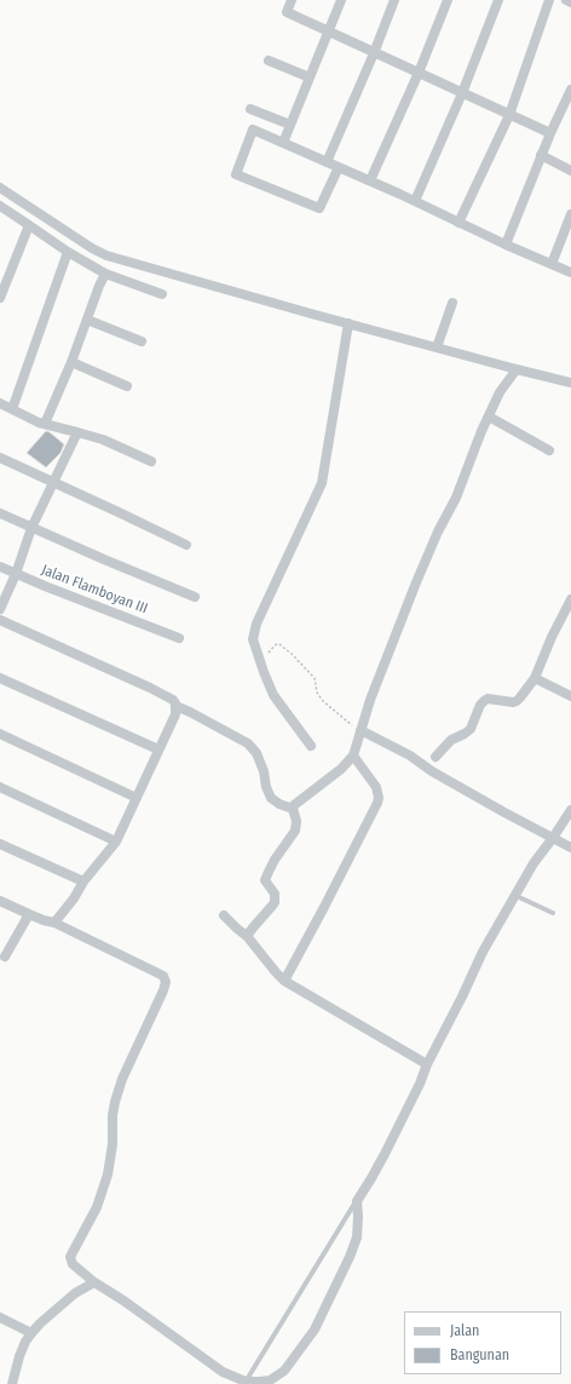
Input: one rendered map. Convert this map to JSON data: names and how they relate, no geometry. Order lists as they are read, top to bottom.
{
  "streets": {
    "street": ["Jalan Flamboyan III"]
  },
  "legend": ["Jalan", "Bangunan"]
}
